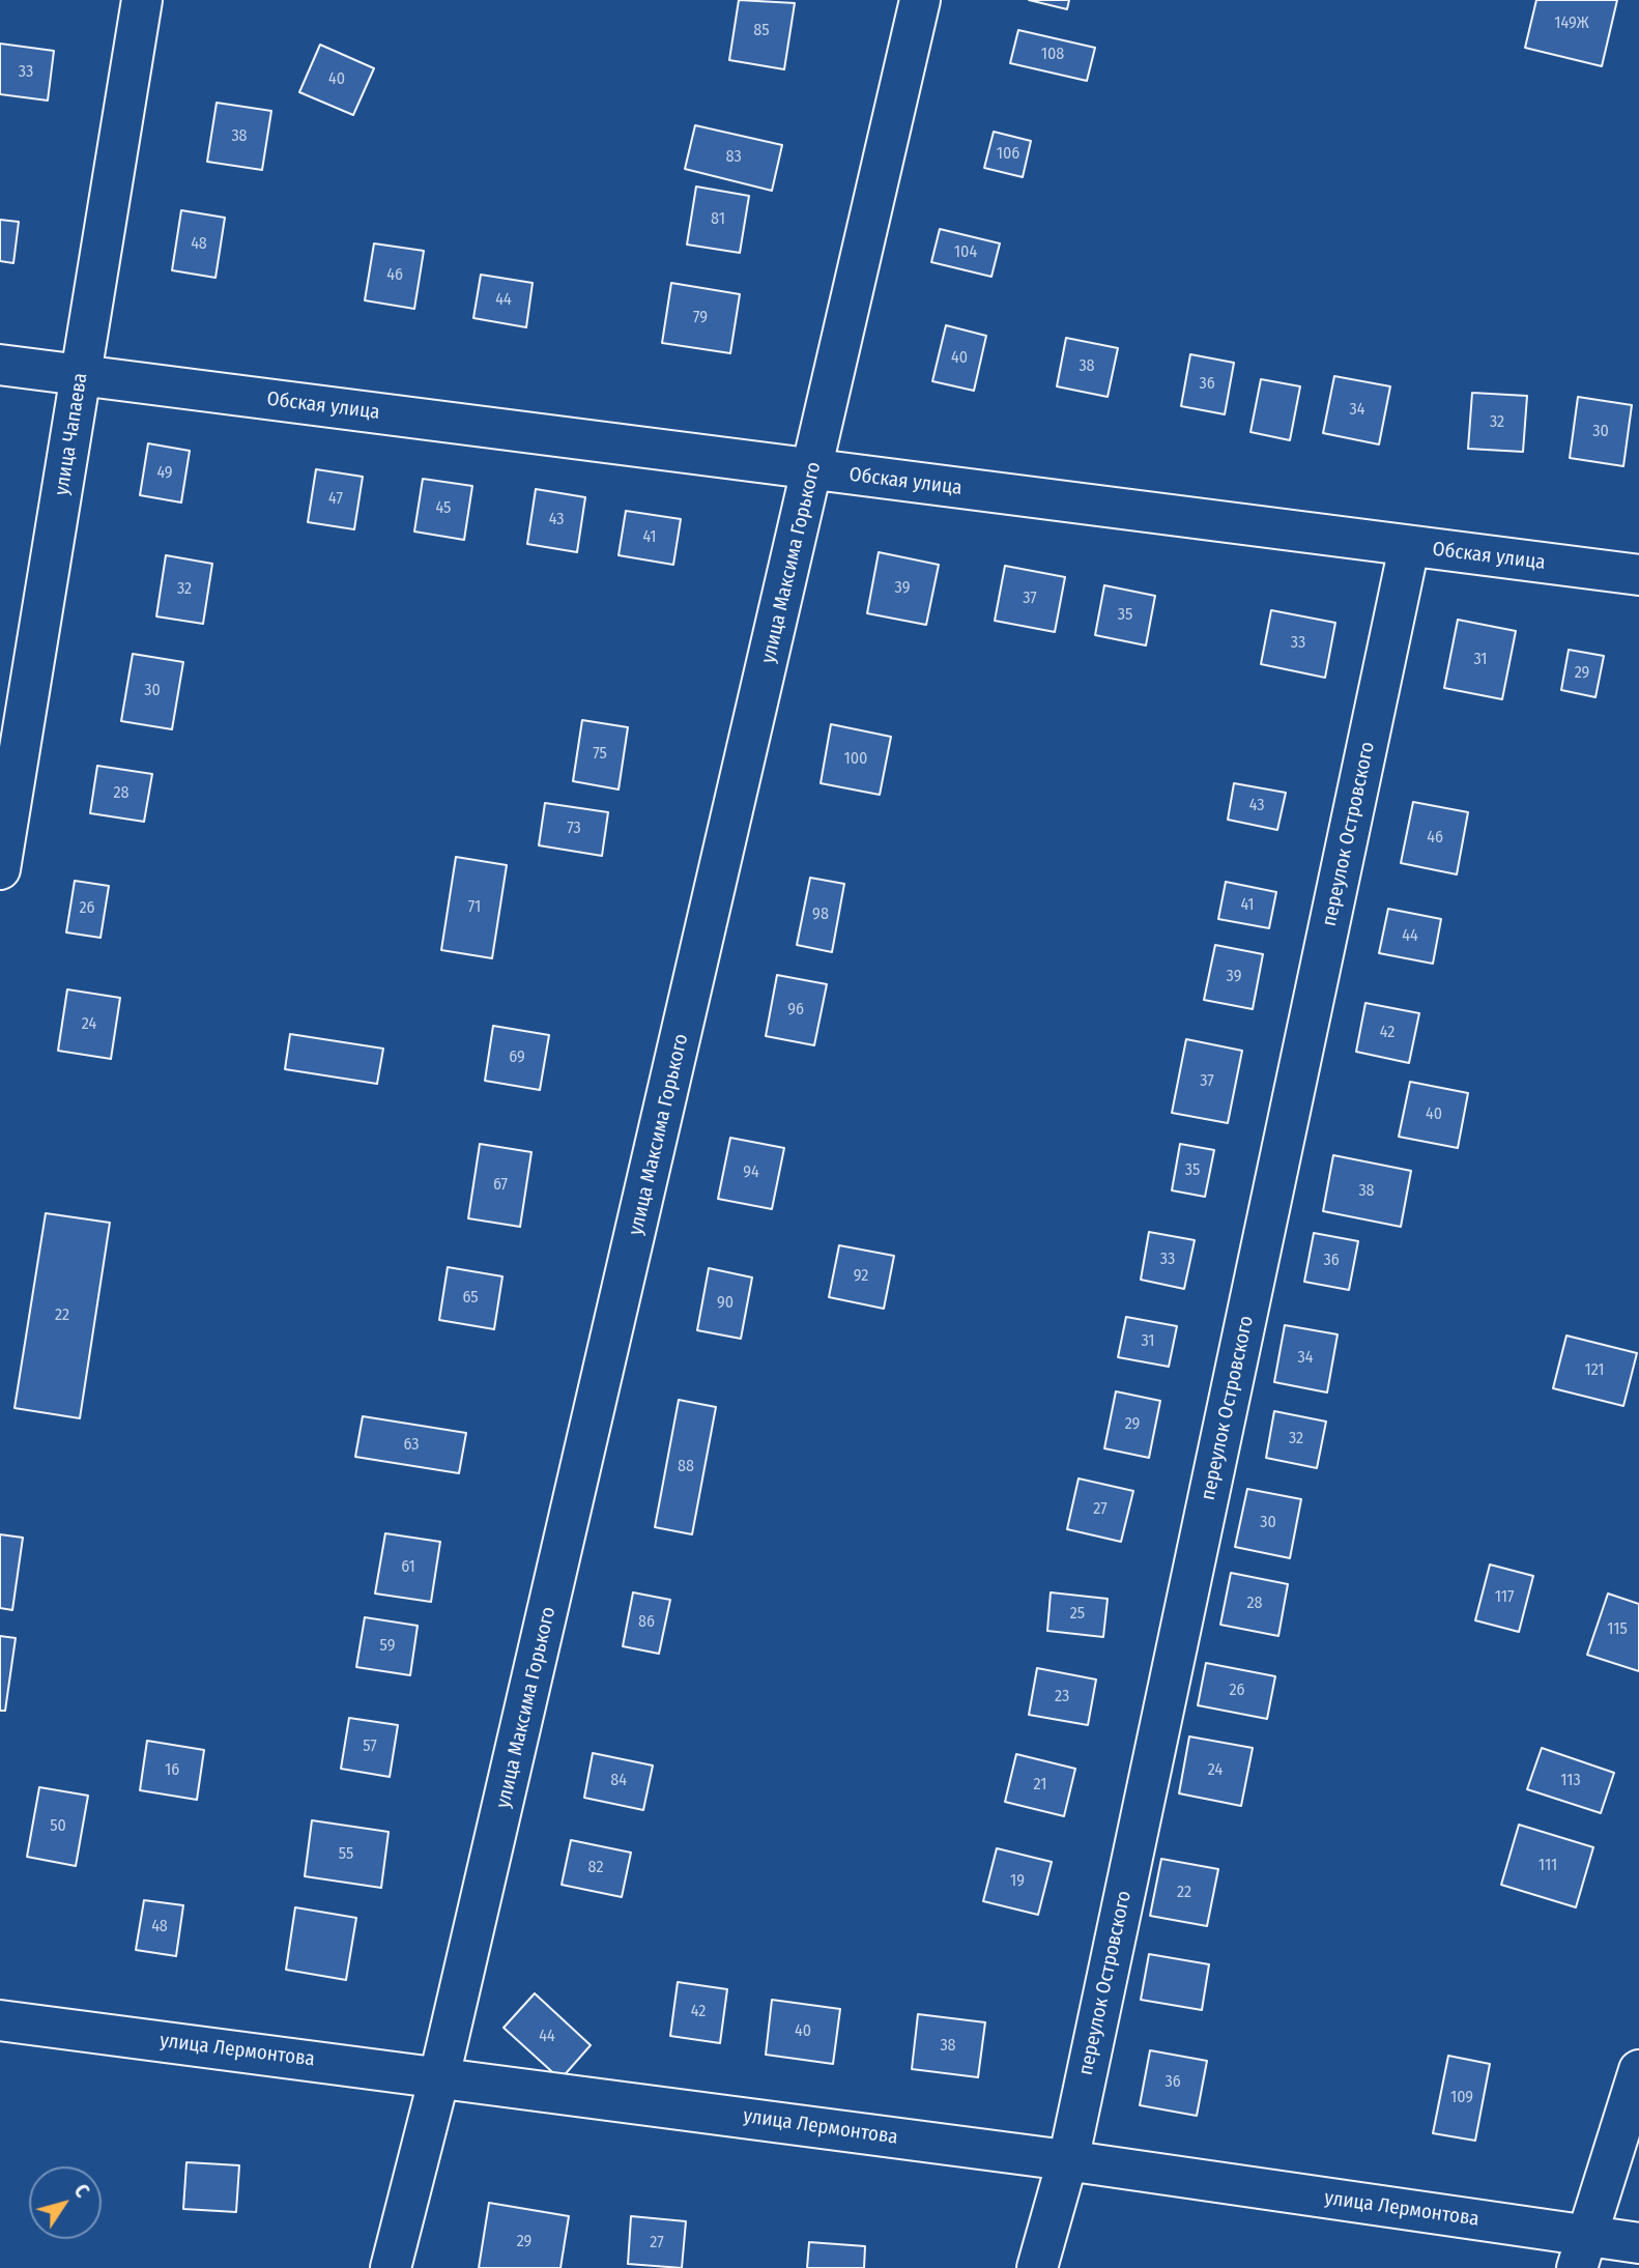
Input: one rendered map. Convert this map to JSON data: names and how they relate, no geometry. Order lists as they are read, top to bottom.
{
  "streets": {
    "street": [
      "Обская улица",
      "улица Чапаева",
      "улица Максима Горького",
      "переулок Островского",
      "улица Лермонтова"
    ]
  },
  "crossings": [
    ["Обская улица", "улица Чапаева"],
    ["Обская улица", "улица Максима Горького"],
    ["Обская улица", "переулок Островского"],
    ["улица Максима Горького", "улица Лермонтова"],
    ["переулок Островского", "улица Лермонтова"]
  ],
  "house_numbers": [
    "149Ж",
    "85",
    "108",
    "33",
    "40",
    "38",
    "106",
    "83",
    "81",
    "48",
    "104",
    "46",
    "44",
    "79",
    "40",
    "38",
    "36",
    "34",
    "32",
    "30",
    "49",
    "47",
    "45",
    "43",
    "41",
    "39",
    "32",
    "37",
    "35",
    "33",
    "31",
    "29",
    "30",
    "75",
    "100",
    "28",
    "43",
    "73",
    "46",
    "41",
    "71",
    "26",
    "98",
    "44",
    "39",
    "96",
    "24",
    "42",
    "69",
    "37",
    "40",
    "35",
    "94",
    "67",
    "38",
    "33",
    "36",
    "92",
    "65",
    "90",
    "22",
    "31",
    "34",
    "121",
    "29",
    "32",
    "63",
    "88",
    "27",
    "30",
    "61",
    "117",
    "28",
    "25",
    "86",
    "115",
    "59",
    "26",
    "23",
    "57",
    "16",
    "24",
    "84",
    "113",
    "21",
    "50",
    "55",
    "111",
    "82",
    "19",
    "22",
    "48",
    "42",
    "40",
    "44",
    "38",
    "36",
    "109",
    "29",
    "27"
  ],
  "north": "top right"
}
